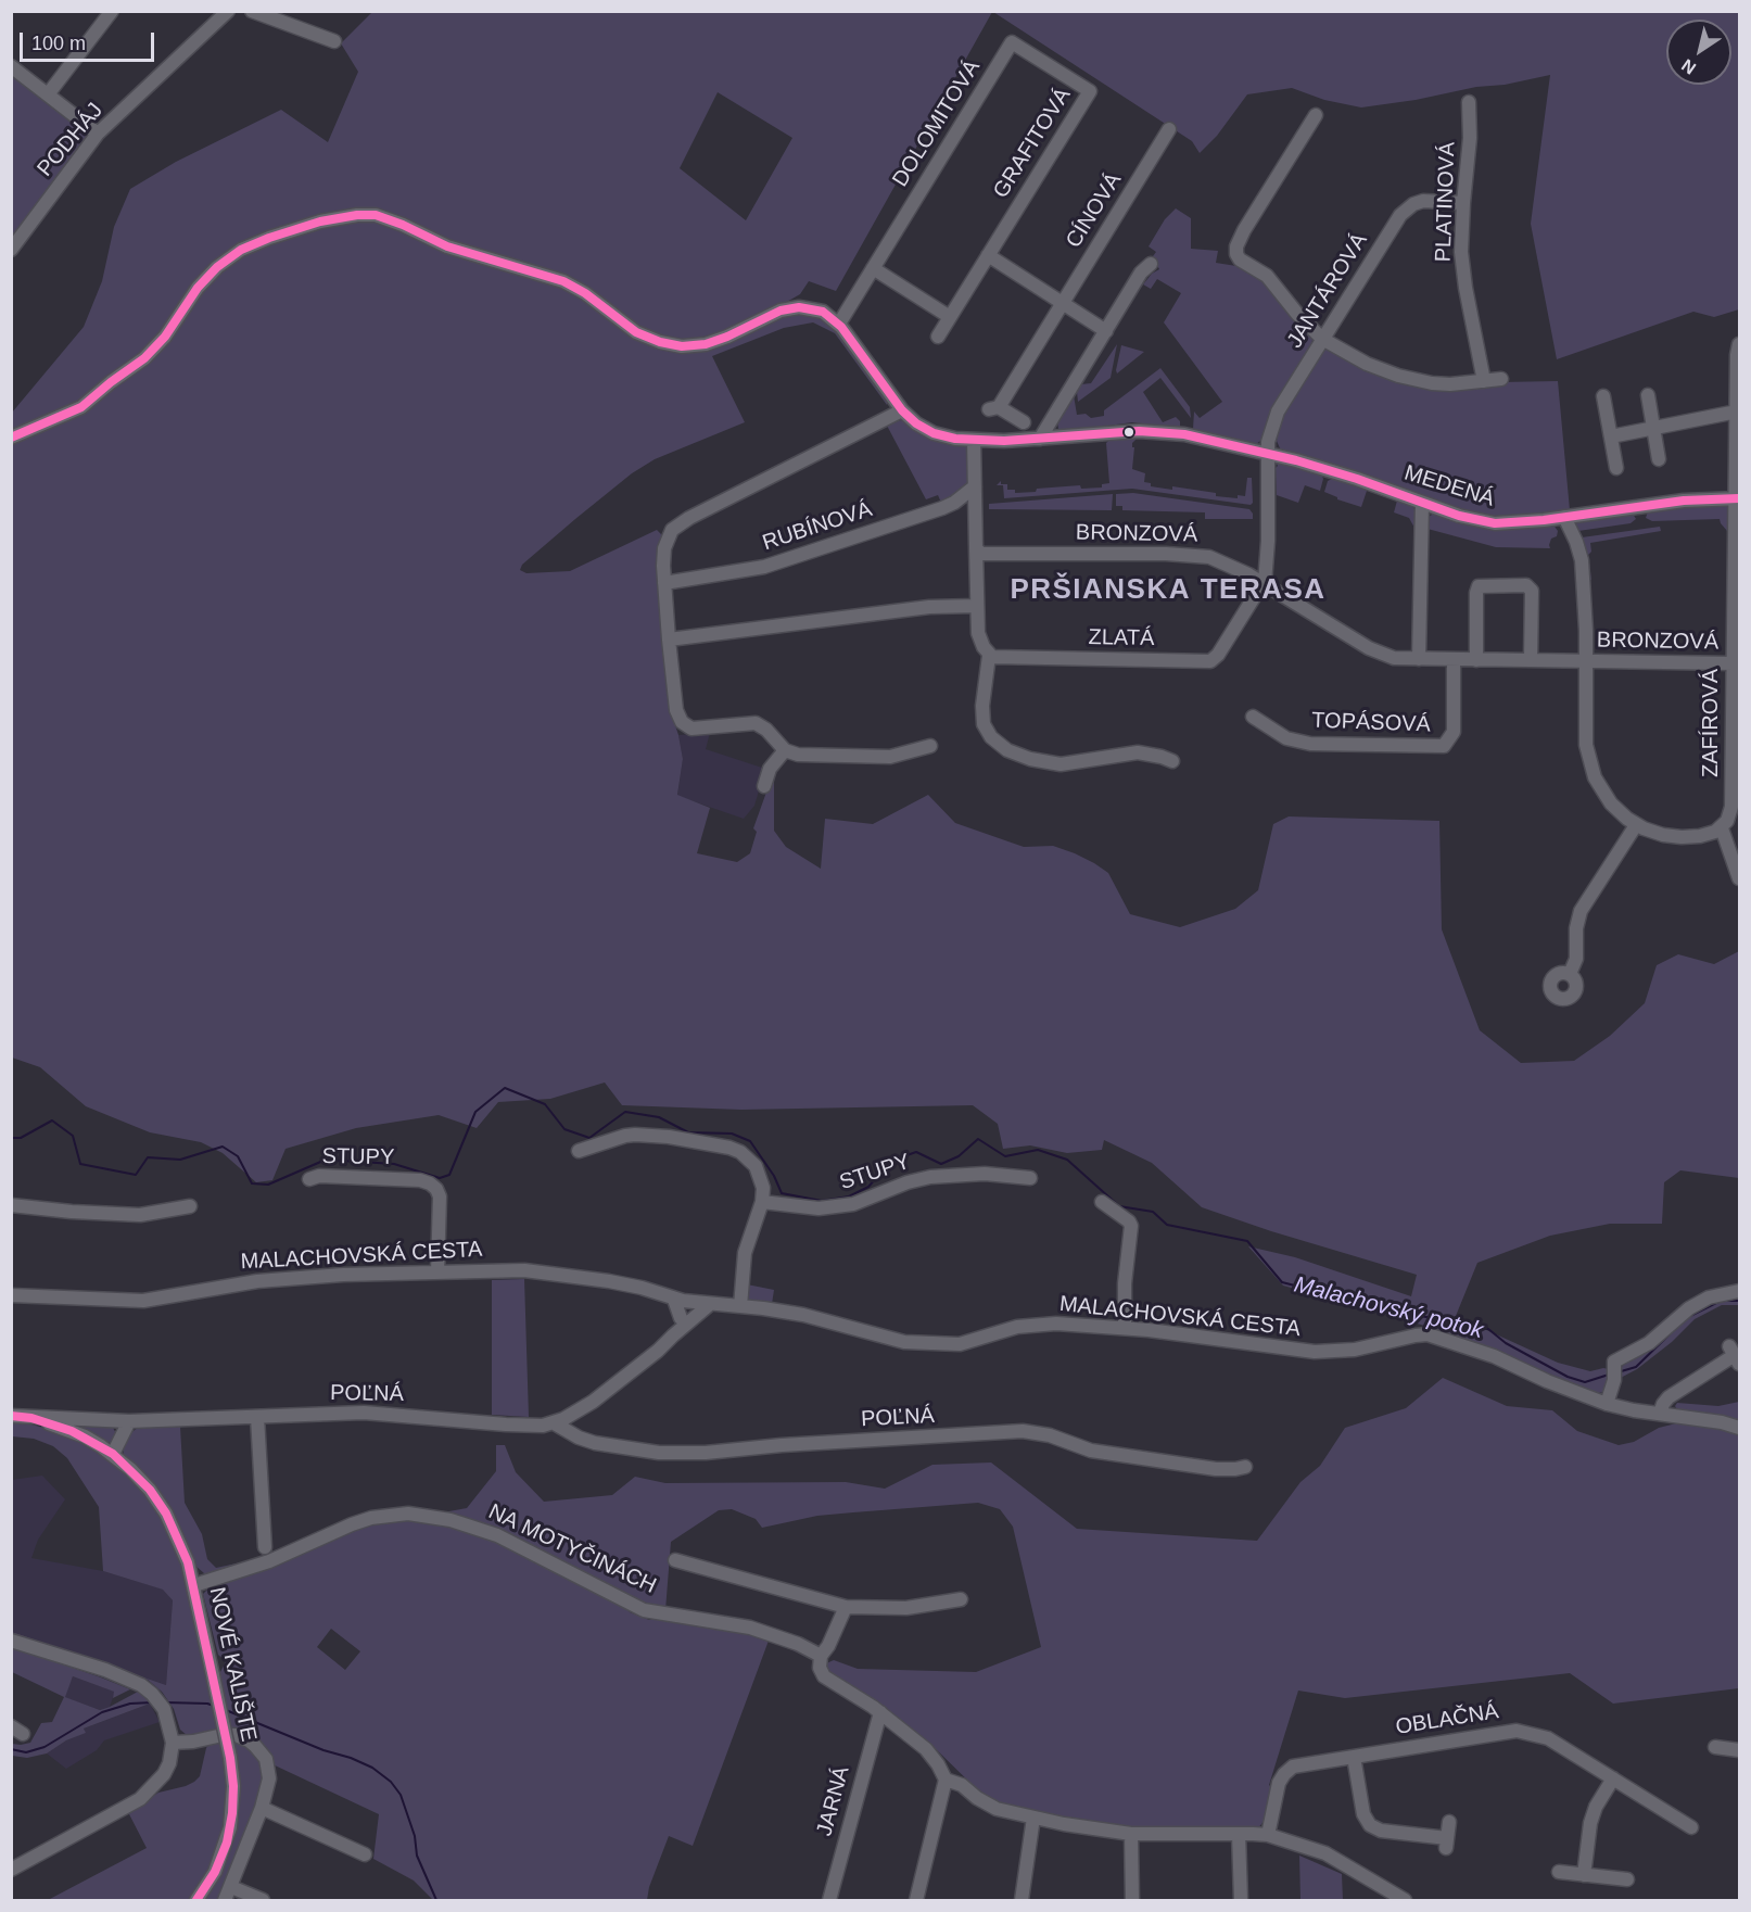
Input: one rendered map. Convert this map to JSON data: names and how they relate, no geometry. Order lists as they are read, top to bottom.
{
  "streets": {
    "street": [
      "DOLOMITOVÁ",
      "PODHÁJ",
      "GRAFITOVÁ",
      "PLATINOVÁ",
      "CÍNOVÁ",
      "JANTÁROVÁ",
      "MEDENÁ",
      "RUBÍNOVÁ",
      "BRONZOVÁ",
      "ZLATÁ",
      "TOPÁSOVÁ",
      "ZAFÍROVÁ",
      "STUPY",
      "MALACHOVSKÁ CESTA",
      "POĽNÁ",
      "NA MOTYČINÁCH",
      "NOVÉ KALIŠTE",
      "OBLAČNÁ",
      "JARNÁ"
    ]
  },
  "crossings": [
    ["DOLOMITOVÁ", "GRAFITOVÁ"],
    ["DOLOMITOVÁ", "MEDENÁ"],
    ["PLATINOVÁ", "JANTÁROVÁ"],
    ["JANTÁROVÁ", "MEDENÁ"],
    ["MEDENÁ", "ZAFÍROVÁ"],
    ["BRONZOVÁ", "ZLATÁ"],
    ["BRONZOVÁ", "TOPÁSOVÁ"],
    ["BRONZOVÁ", "ZAFÍROVÁ"],
    ["STUPY", "MALACHOVSKÁ CESTA"],
    ["MALACHOVSKÁ CESTA", "POĽNÁ"],
    ["POĽNÁ", "NOVÉ KALIŠTE"],
    ["NA MOTYČINÁCH", "NOVÉ KALIŠTE"]
  ],
  "districts": ["PRŠIANSKA TERASA"],
  "water": ["Malachovský potok"],
  "scale_bar": "100 m",
  "north": "bottom left"
}
